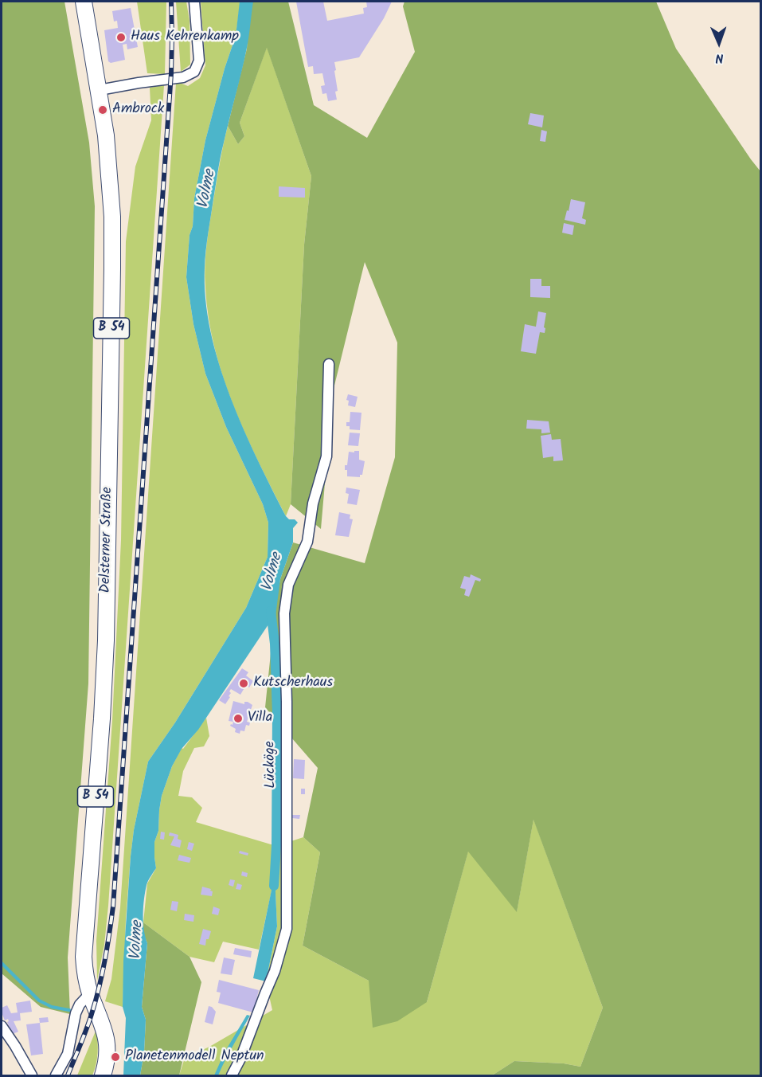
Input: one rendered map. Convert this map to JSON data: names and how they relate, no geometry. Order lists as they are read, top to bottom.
{
  "streets": {
    "main road": ["B 54", "Delsterner Straße"],
    "street": ["Lücköge"]
  },
  "water": ["Volme"],
  "places": [
    "Haus Kehrenkamp",
    "Ambrock",
    "Kutscherhaus",
    "Villa",
    "Planetenmodell Neptun"
  ],
  "north": "bottom"
}
